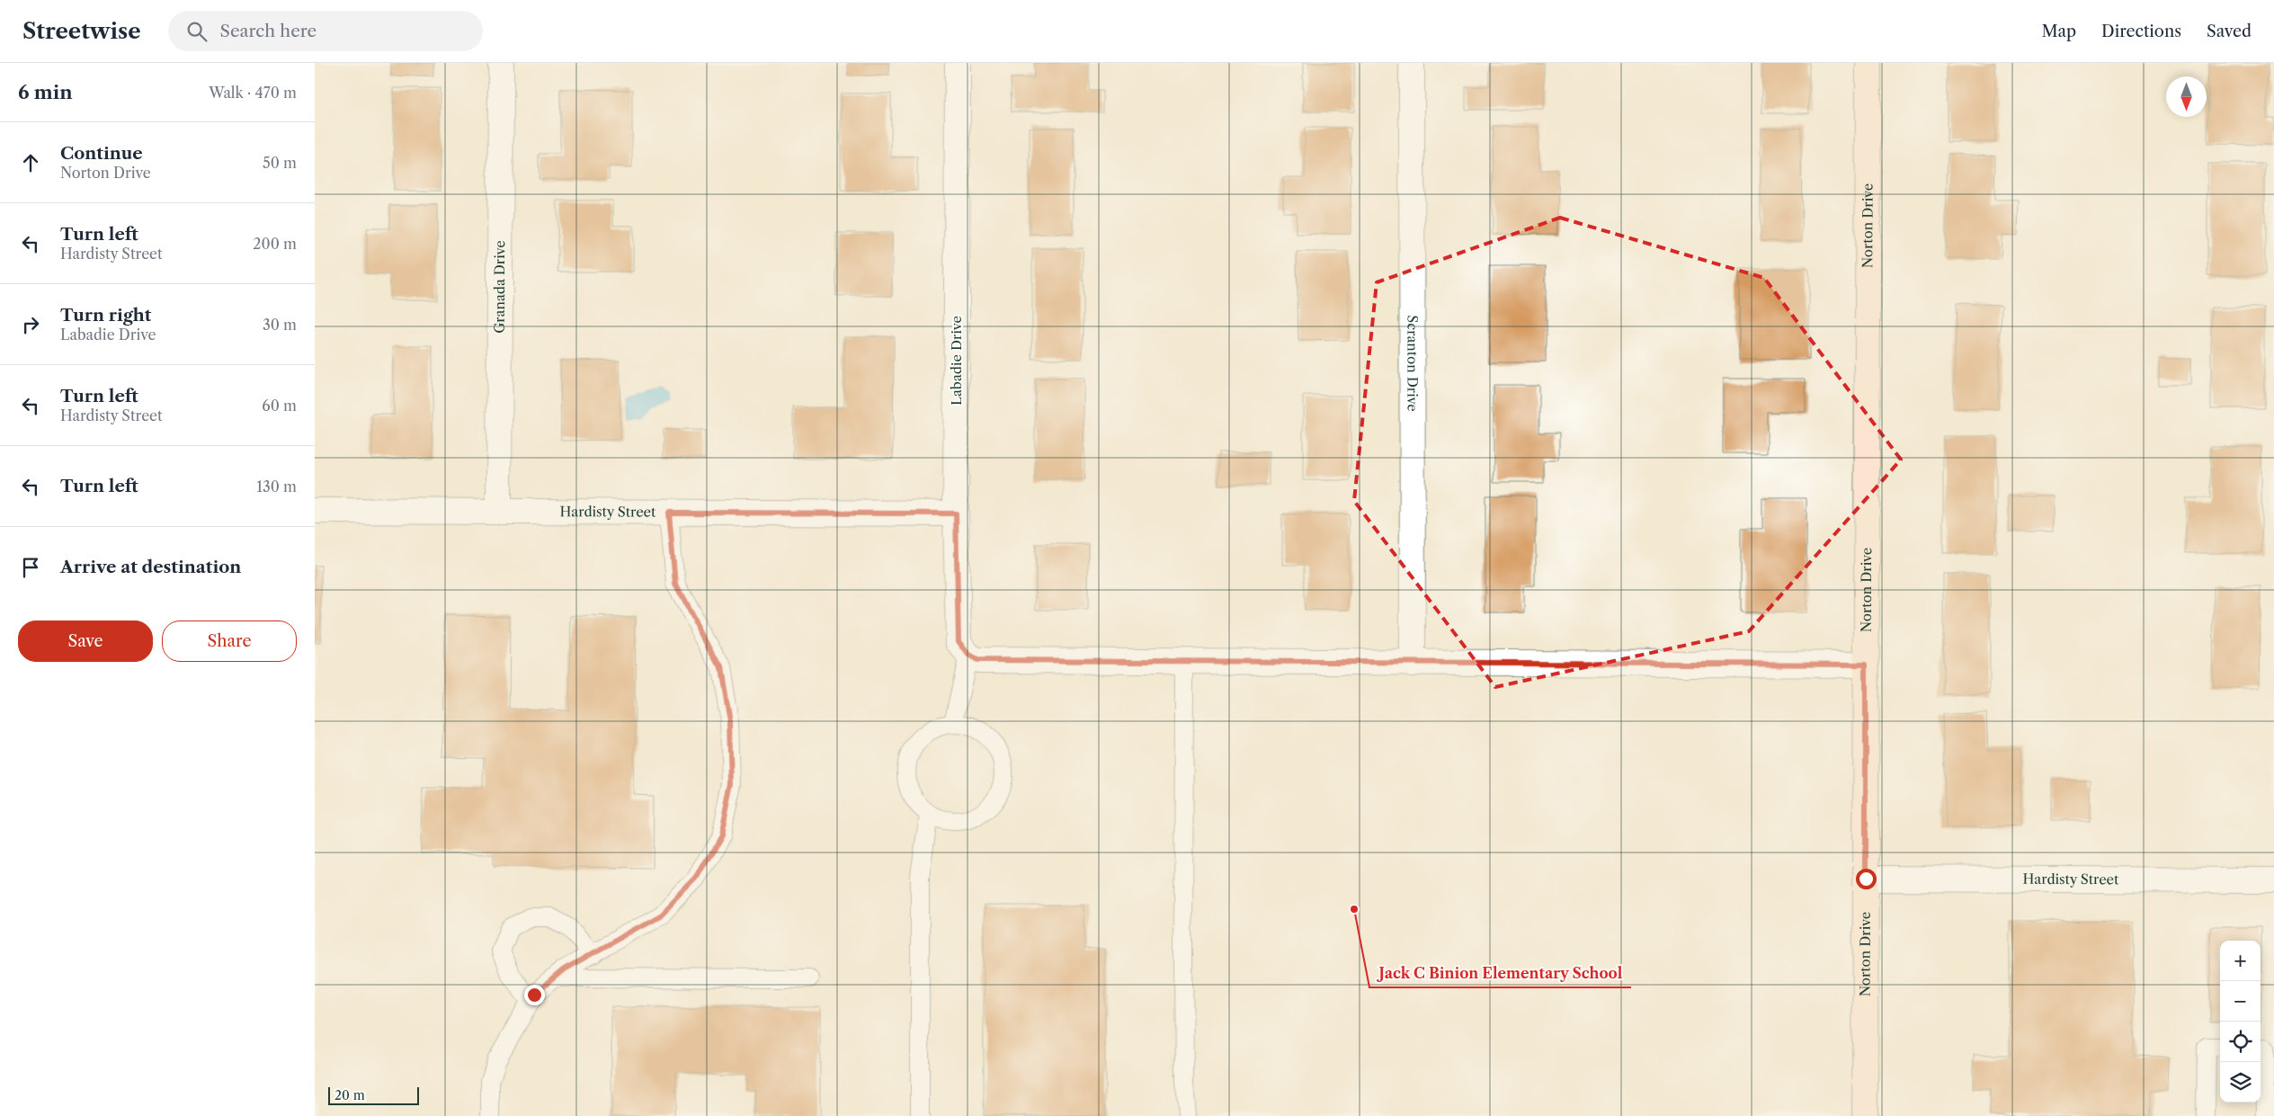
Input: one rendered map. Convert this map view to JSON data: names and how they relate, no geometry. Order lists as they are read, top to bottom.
{
  "streets": {
    "street": [
      "Norton Drive",
      "Granada Drive",
      "Labadie Drive",
      "Scranton Drive",
      "Hardisty Street"
    ]
  },
  "crossings": [
    ["Norton Drive", "Hardisty Street"],
    ["Granada Drive", "Hardisty Street"],
    ["Labadie Drive", "Hardisty Street"]
  ],
  "places": ["Jack C Binion Elementary School"],
  "scale_bar": "20 m",
  "north": "bottom",
  "page": {
    "header": "Streetwise",
    "search": "Search here",
    "nav": ["Map", "Directions", "Saved"],
    "heading": ["6 min", "Walk · 470 m"],
    "list": [
      ["Continue", "Norton Drive", "50 m"],
      ["Turn left", "Hardisty Street", "200 m"],
      ["Turn right", "Labadie Drive", "30 m"],
      ["Turn left", "Hardisty Street", "60 m"],
      ["Turn left", "130 m"],
      "Arrive at destination"
    ],
    "buttons": ["Save", "Share"],
    "map_buttons": ["+", "−"],
    "scale": "20 m"
  }
}
